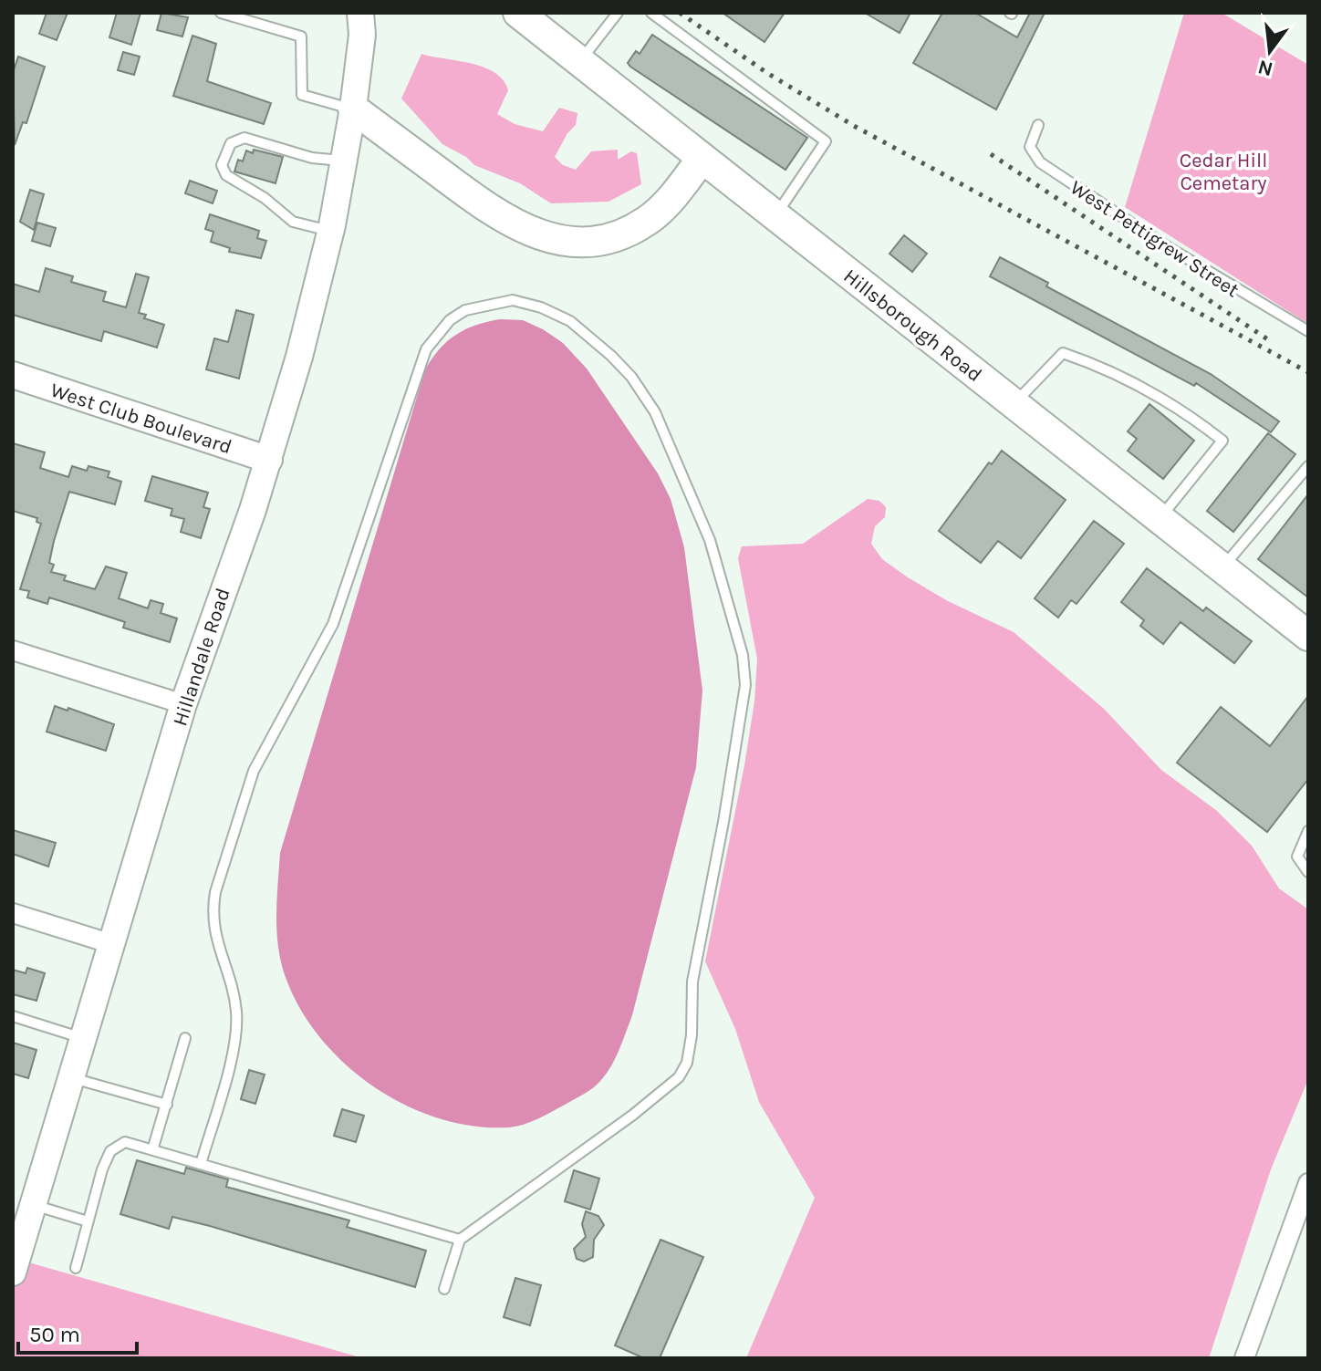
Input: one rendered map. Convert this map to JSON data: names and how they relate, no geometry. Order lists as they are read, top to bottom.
{
  "streets": {
    "main road": ["Hillsborough Road", "West Club Boulevard", "Hillandale Road"],
    "lane": ["West Pettigrew Street"]
  },
  "crossings": [
    ["West Club Boulevard", "Hillandale Road"]
  ],
  "parks": ["Cedar Hill Cemetary"],
  "scale_bar": "50 m",
  "north": "bottom"
}
